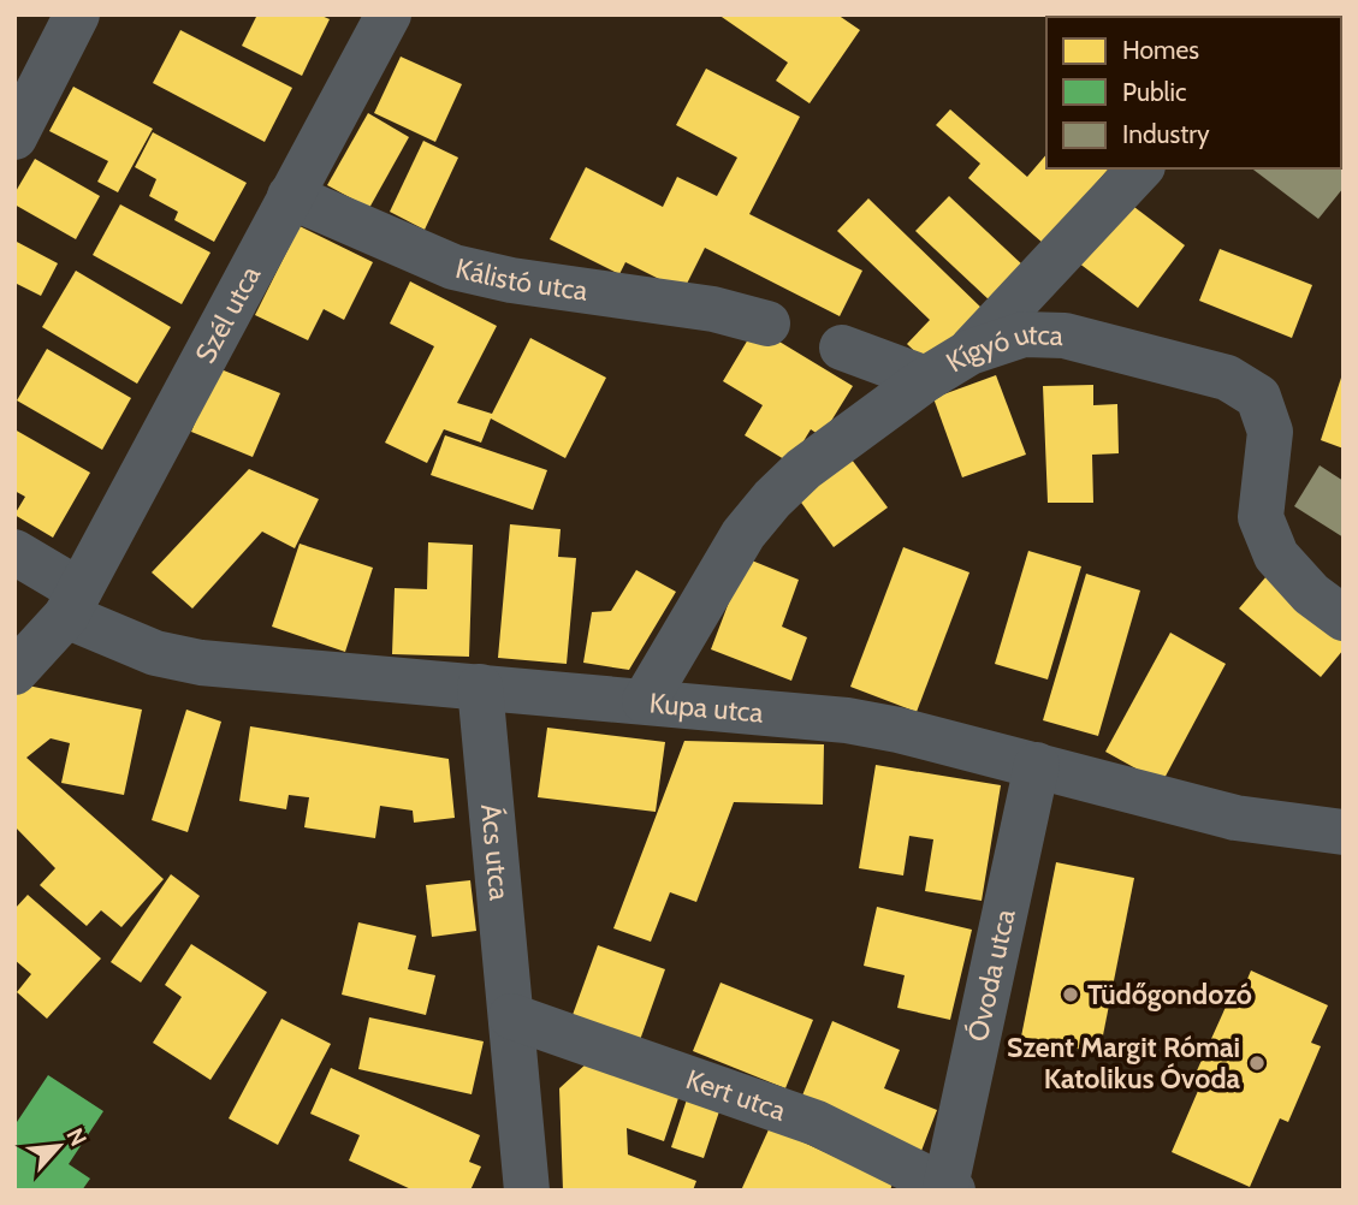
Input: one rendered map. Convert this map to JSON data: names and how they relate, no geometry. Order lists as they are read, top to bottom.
{
  "streets": {
    "street": [
      "Kálistó utca",
      "Szél utca",
      "Kígyó utca",
      "Kupa utca",
      "Ács utca",
      "Óvoda utca",
      "Kert utca"
    ]
  },
  "crossings": [
    ["Kálistó utca", "Szél utca"],
    ["Szél utca", "Kupa utca"],
    ["Kígyó utca", "Kupa utca"],
    ["Kupa utca", "Ács utca"],
    ["Kupa utca", "Óvoda utca"],
    ["Ács utca", "Kert utca"],
    ["Óvoda utca", "Kert utca"]
  ],
  "places": ["Tüdőgondozó", "Szent Margit Római Katolikus Óvoda"],
  "legend": ["Homes", "Public", "Industry"],
  "north": "top right"
}
